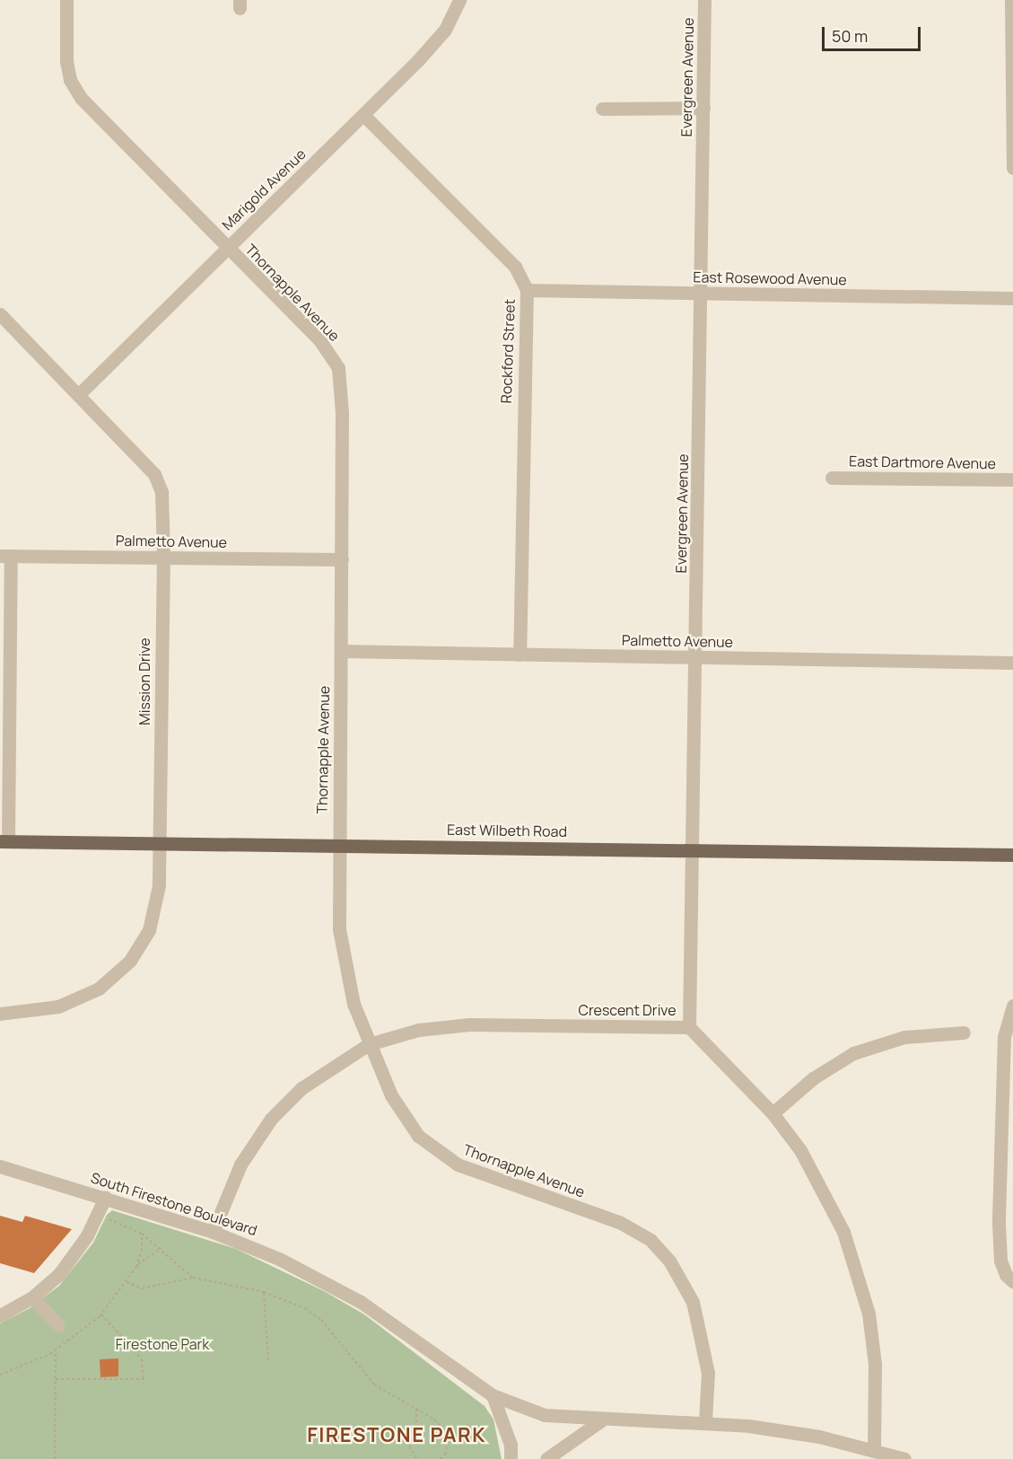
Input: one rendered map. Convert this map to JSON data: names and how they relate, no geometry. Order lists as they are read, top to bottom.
{
  "streets": {
    "main road": ["East Wilbeth Road"],
    "street": [
      "Evergreen Avenue",
      "Marigold Avenue",
      "East Rosewood Avenue",
      "Thornapple Avenue",
      "Rockford Street",
      "East Dartmore Avenue",
      "Palmetto Avenue",
      "Mission Drive",
      "Crescent Drive",
      "South Firestone Boulevard"
    ]
  },
  "crossings": [
    ["Evergreen Avenue", "East Rosewood Avenue"],
    ["Evergreen Avenue", "Palmetto Avenue"],
    ["Evergreen Avenue", "East Wilbeth Road"],
    ["Evergreen Avenue", "Crescent Drive"],
    ["Marigold Avenue", "Thornapple Avenue"],
    ["Marigold Avenue", "Rockford Street"],
    ["Marigold Avenue", "Mission Drive"],
    ["East Rosewood Avenue", "Rockford Street"],
    ["Thornapple Avenue", "Palmetto Avenue"],
    ["Thornapple Avenue", "East Wilbeth Road"],
    ["Thornapple Avenue", "Crescent Drive"],
    ["Thornapple Avenue", "South Firestone Boulevard"],
    ["Rockford Street", "Palmetto Avenue"],
    ["Palmetto Avenue", "Mission Drive"],
    ["Mission Drive", "East Wilbeth Road"],
    ["Crescent Drive", "South Firestone Boulevard"]
  ],
  "districts": ["FIRESTONE PARK"],
  "parks": ["Firestone Park"],
  "scale_bar": "50 m"
}
